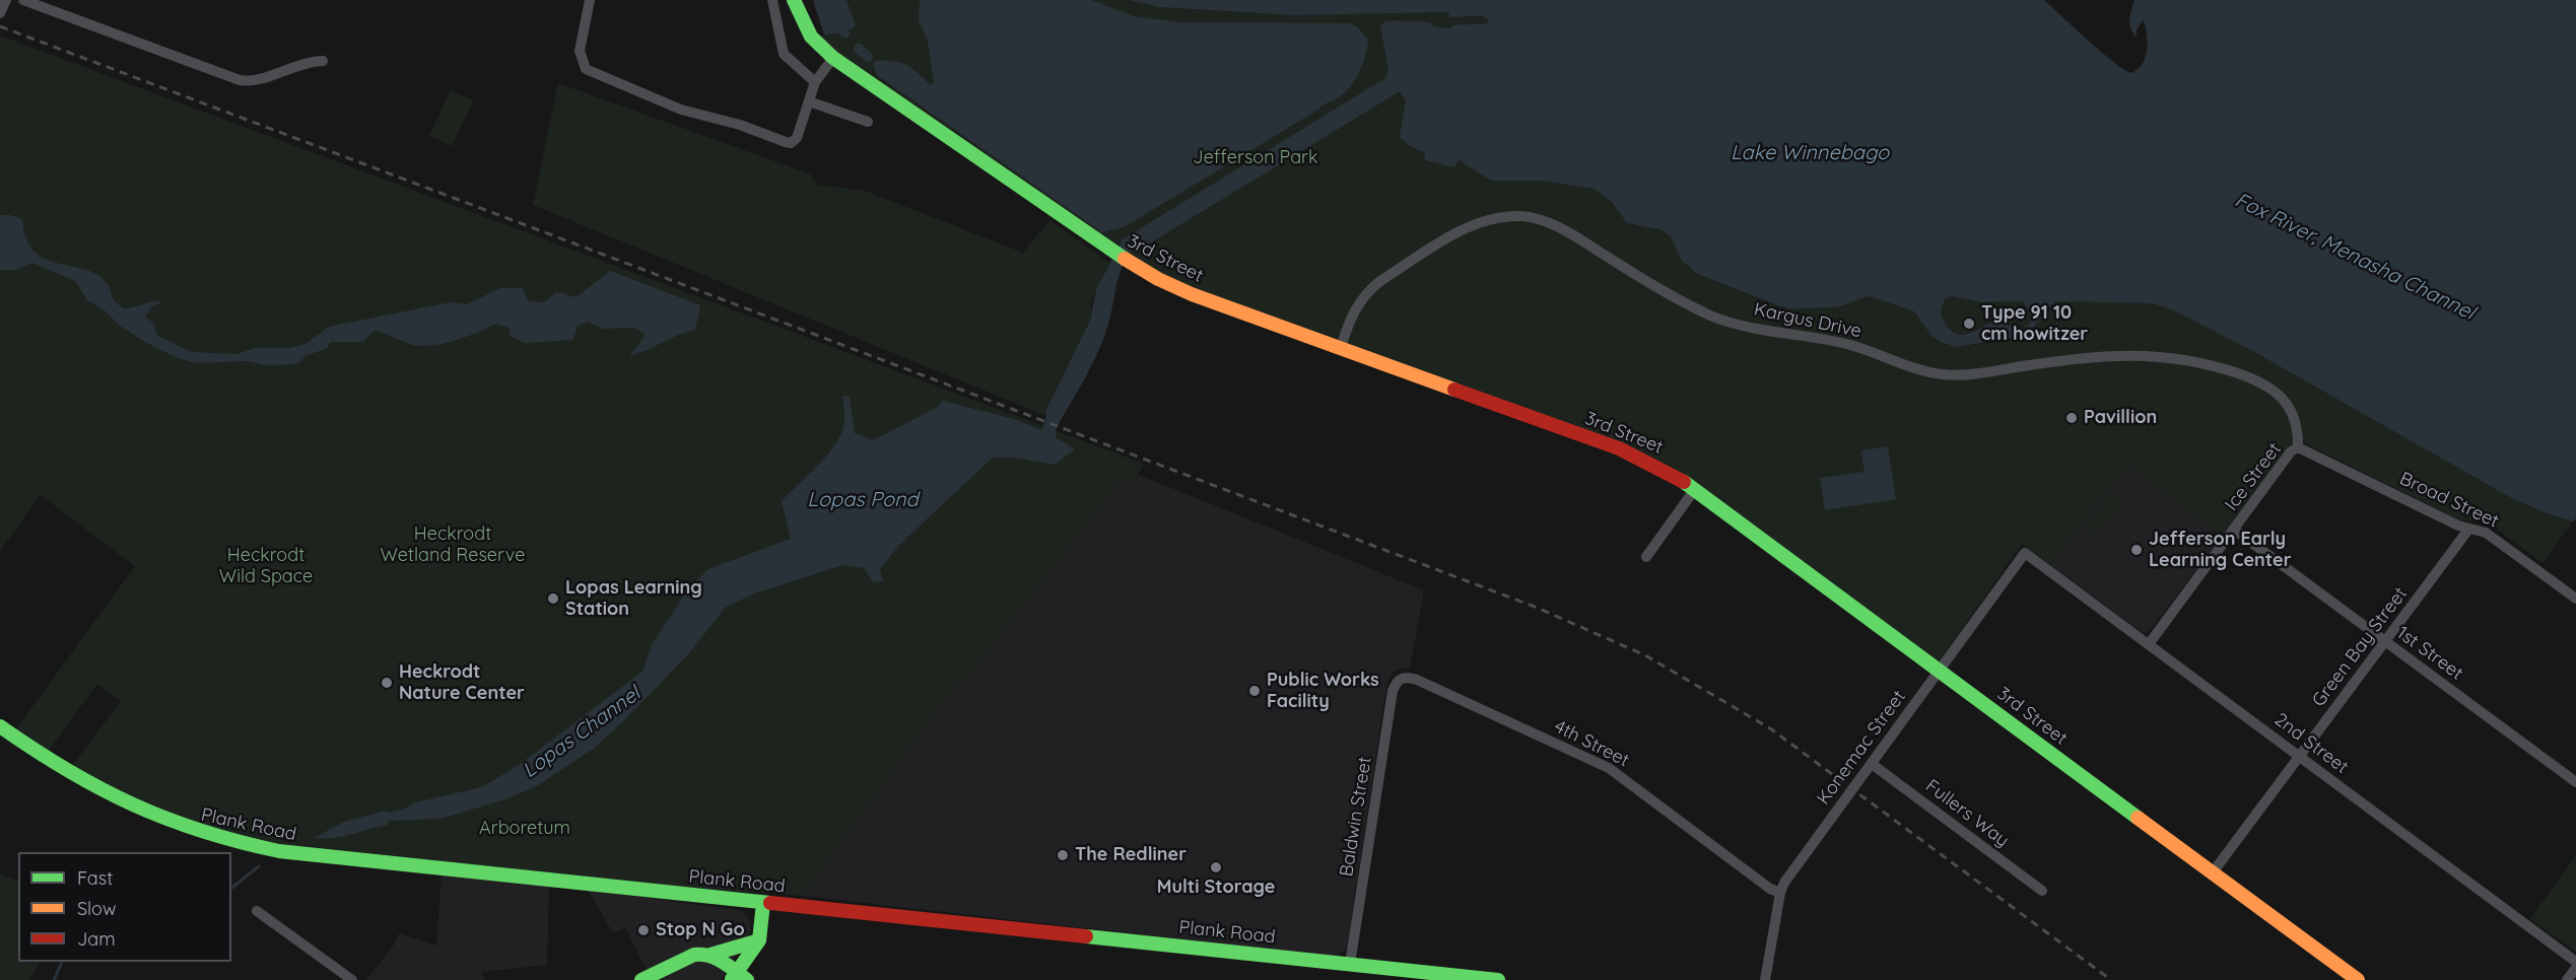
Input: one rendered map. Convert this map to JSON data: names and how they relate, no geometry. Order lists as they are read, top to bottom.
{
  "streets": {
    "street": [
      "3rd Street",
      "Kargus Drive",
      "Ice Street",
      "Broad Street",
      "Green Bay Street",
      "1st Street",
      "4th Street",
      "2nd Street",
      "Konemac Street",
      "Fullers Way",
      "Baldwin Street",
      "Plank Road"
    ]
  },
  "crossings": [
    ["3rd Street", "Kargus Drive"],
    ["3rd Street", "Green Bay Street"],
    ["3rd Street", "Konemac Street"],
    ["Kargus Drive", "Ice Street"],
    ["Kargus Drive", "Broad Street"],
    ["Ice Street", "Broad Street"],
    ["Ice Street", "1st Street"],
    ["Ice Street", "2nd Street"],
    ["Broad Street", "Green Bay Street"],
    ["Green Bay Street", "1st Street"],
    ["Green Bay Street", "2nd Street"],
    ["4th Street", "Konemac Street"],
    ["4th Street", "Baldwin Street"],
    ["2nd Street", "Konemac Street"],
    ["Konemac Street", "Fullers Way"],
    ["Baldwin Street", "Plank Road"]
  ],
  "water": [
    "Lake Winnebago",
    "Fox River, Menasha Channel",
    "Lopas Pond",
    "Lopas Channel"
  ],
  "parks": [
    "Jefferson Park",
    "Heckrodt Wetland Reserve",
    "Heckrodt Wild Space",
    "Arboretum"
  ],
  "places": [
    "Type 91 10 cm howitzer",
    "Pavillion",
    "Jefferson Early Learning Center",
    "Lopas Learning Station",
    "Heckrodt Nature Center",
    "Public Works Facility",
    "The Redliner",
    "Multi Storage",
    "Stop N Go"
  ],
  "legend": ["Fast", "Slow", "Jam"]
}
